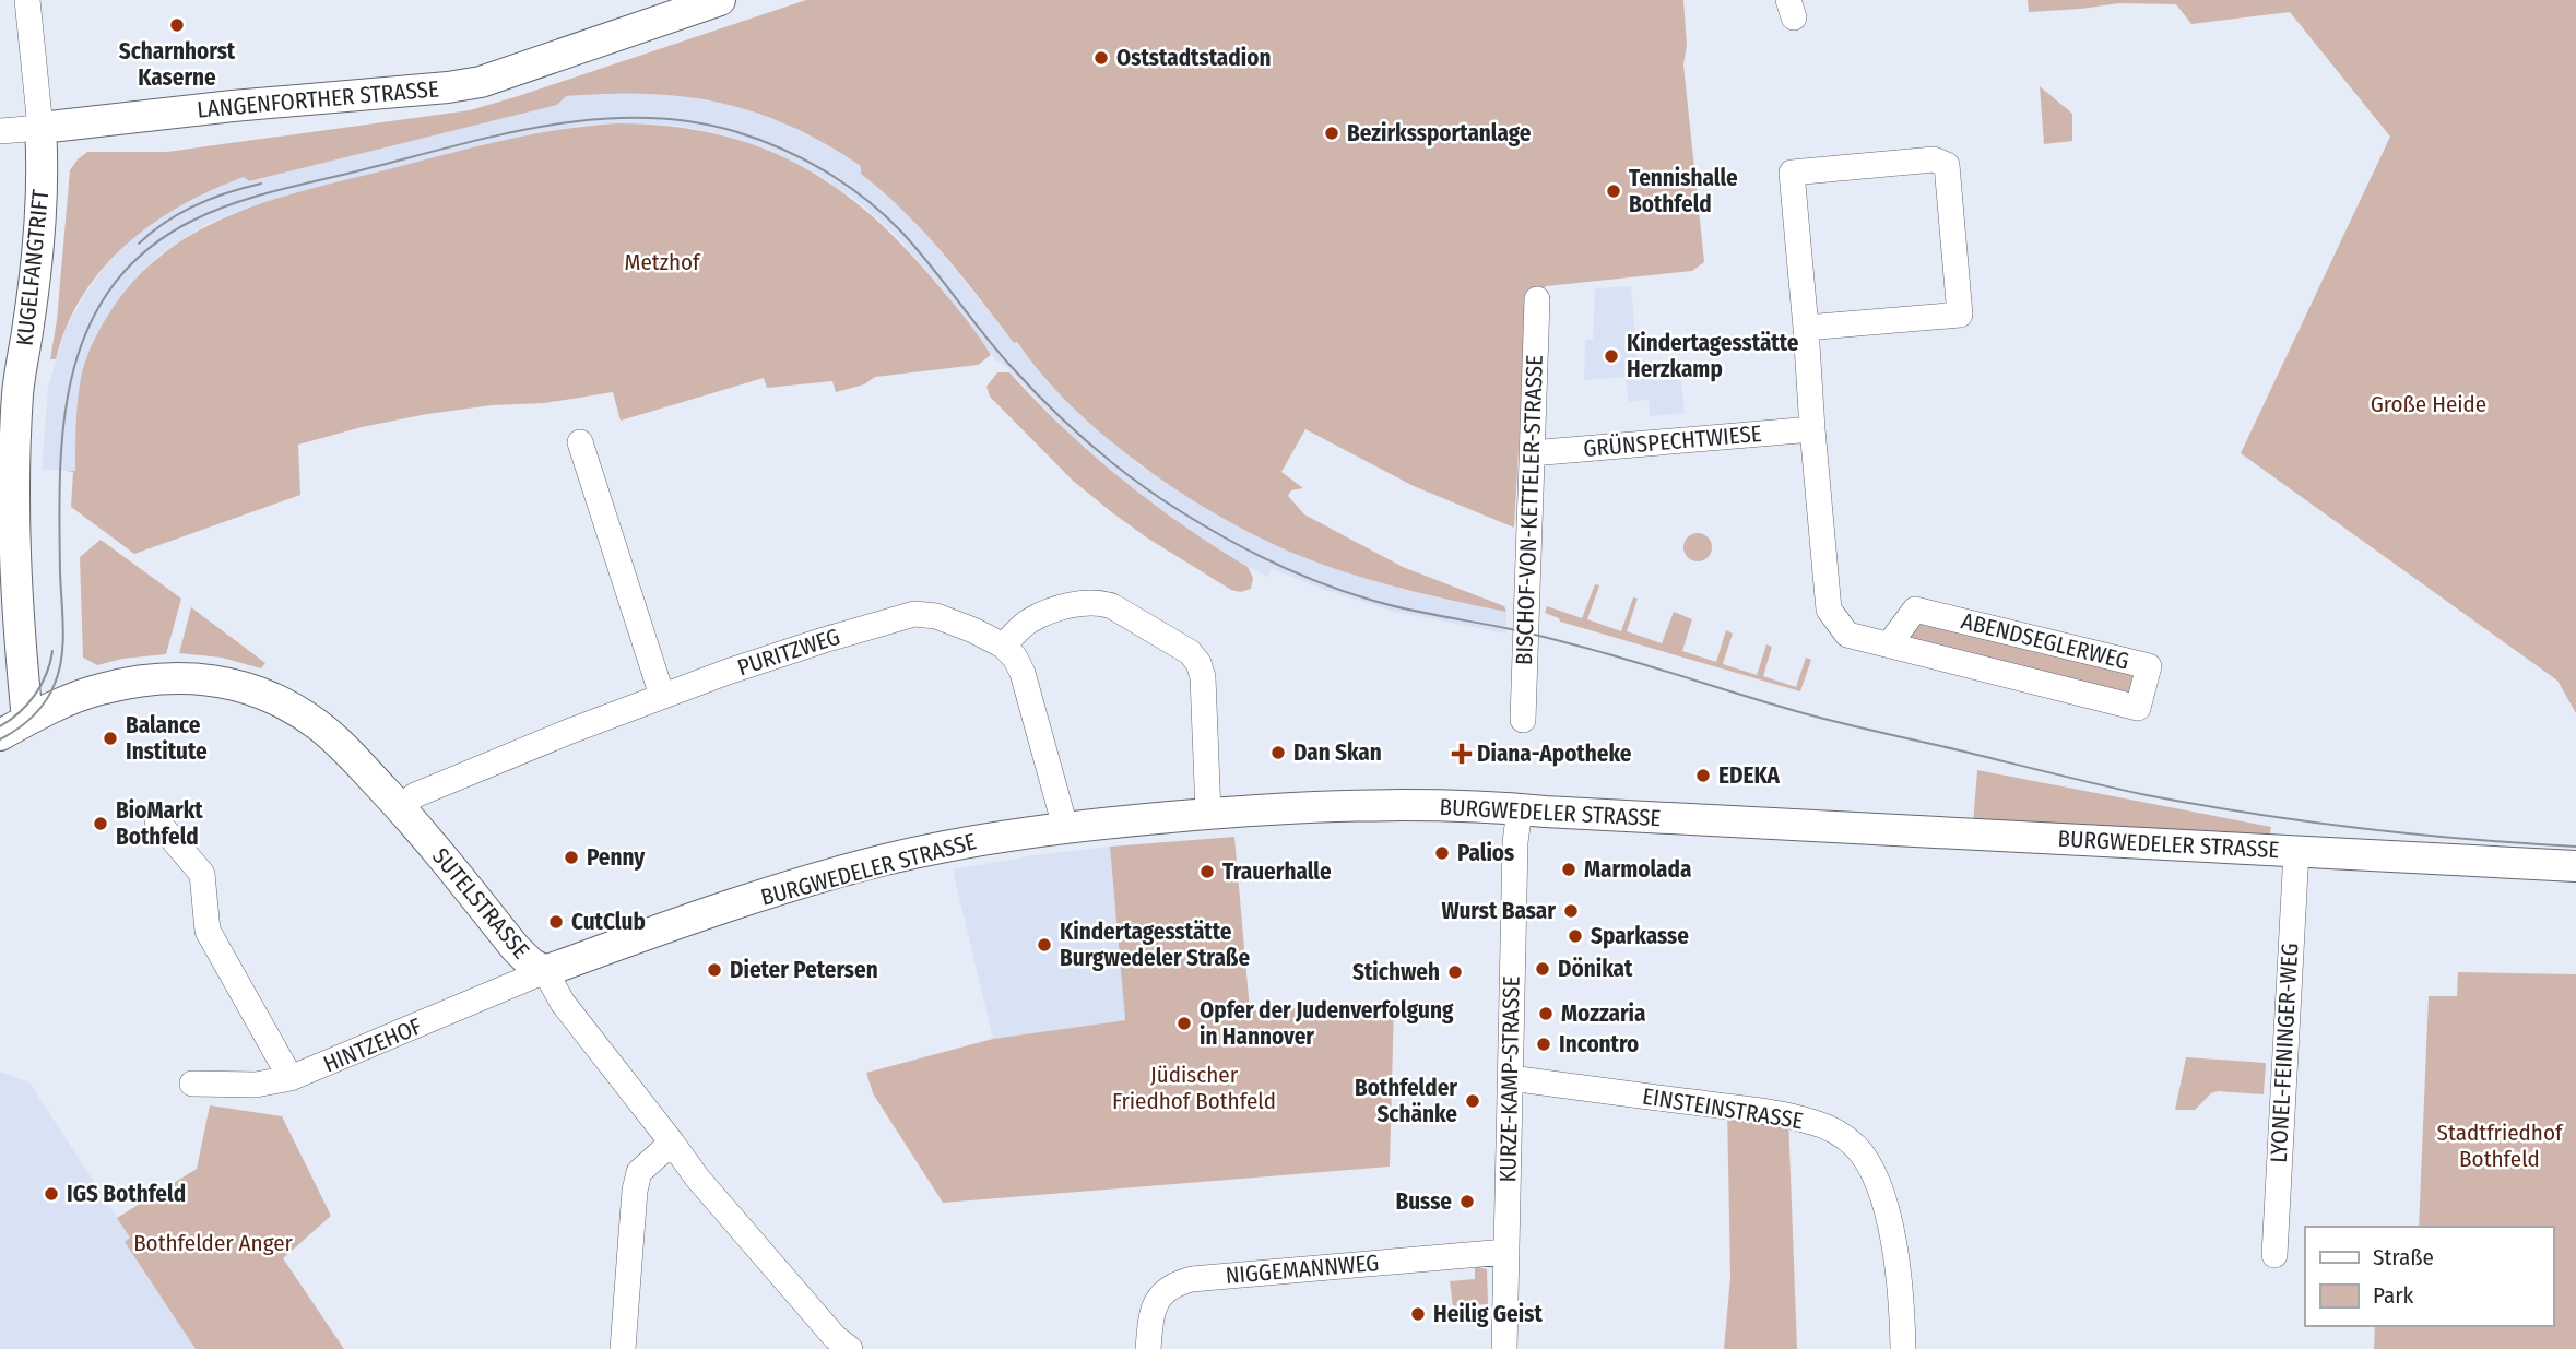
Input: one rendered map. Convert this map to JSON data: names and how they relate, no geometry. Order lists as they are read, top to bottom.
{
  "streets": {
    "main road": [
      "LANGENFORTHER STRASSE",
      "KUGELFANGTRIFT",
      "BURGWEDELER STRASSE",
      "SUTELSTRASSE"
    ],
    "street": [
      "GRÜNSPECHTWIESE",
      "BISCHOF-VON-KETTELER-STRASSE",
      "ABENDSEGLERWEG",
      "PURITZWEG",
      "HINTZEHOF",
      "LYONEL-FEININGER-WEG",
      "KURZE-KAMP-STRASSE",
      "EINSTEINSTRASSE",
      "NIGGEMANNWEG"
    ]
  },
  "crossings": [
    ["LANGENFORTHER STRASSE", "KUGELFANGTRIFT"],
    ["KUGELFANGTRIFT", "SUTELSTRASSE"],
    ["GRÜNSPECHTWIESE", "BISCHOF-VON-KETTELER-STRASSE"],
    ["GRÜNSPECHTWIESE", "ABENDSEGLERWEG"],
    ["PURITZWEG", "BURGWEDELER STRASSE"],
    ["PURITZWEG", "SUTELSTRASSE"],
    ["BURGWEDELER STRASSE", "SUTELSTRASSE"],
    ["BURGWEDELER STRASSE", "HINTZEHOF"],
    ["BURGWEDELER STRASSE", "LYONEL-FEININGER-WEG"],
    ["BURGWEDELER STRASSE", "KURZE-KAMP-STRASSE"],
    ["SUTELSTRASSE", "HINTZEHOF"],
    ["KURZE-KAMP-STRASSE", "EINSTEINSTRASSE"],
    ["KURZE-KAMP-STRASSE", "NIGGEMANNWEG"]
  ],
  "parks": [
    "Metzhof",
    "Große Heide",
    "Jüdischer Friedhof Bothfeld",
    "Stadtfriedhof Bothfeld",
    "Bothfelder Anger"
  ],
  "places": {
    "other": [
      "Scharnhorst Kaserne",
      "Oststadtstadion",
      "Bezirkssportanlage",
      "Tennishalle Bothfeld",
      "Kindertagesstätte Herzkamp",
      "Balance Institute",
      "Dan Skan",
      "EDEKA",
      "BioMarkt Bothfeld",
      "Palios",
      "Penny",
      "Marmolada",
      "Trauerhalle",
      "Wurst Basar",
      "CutClub",
      "Sparkasse",
      "Kindertagesstätte Burgwedeler Straße",
      "Dönikat",
      "Dieter Petersen",
      "Stichweh",
      "Mozzaria",
      "Opfer der Judenverfolgung in Hannover",
      "Incontro",
      "Bothfelder Schänke",
      "IGS Bothfeld",
      "Busse",
      "Heilig Geist"
    ],
    "health": ["Diana-Apotheke"]
  },
  "legend": ["Straße", "Park"]
}
